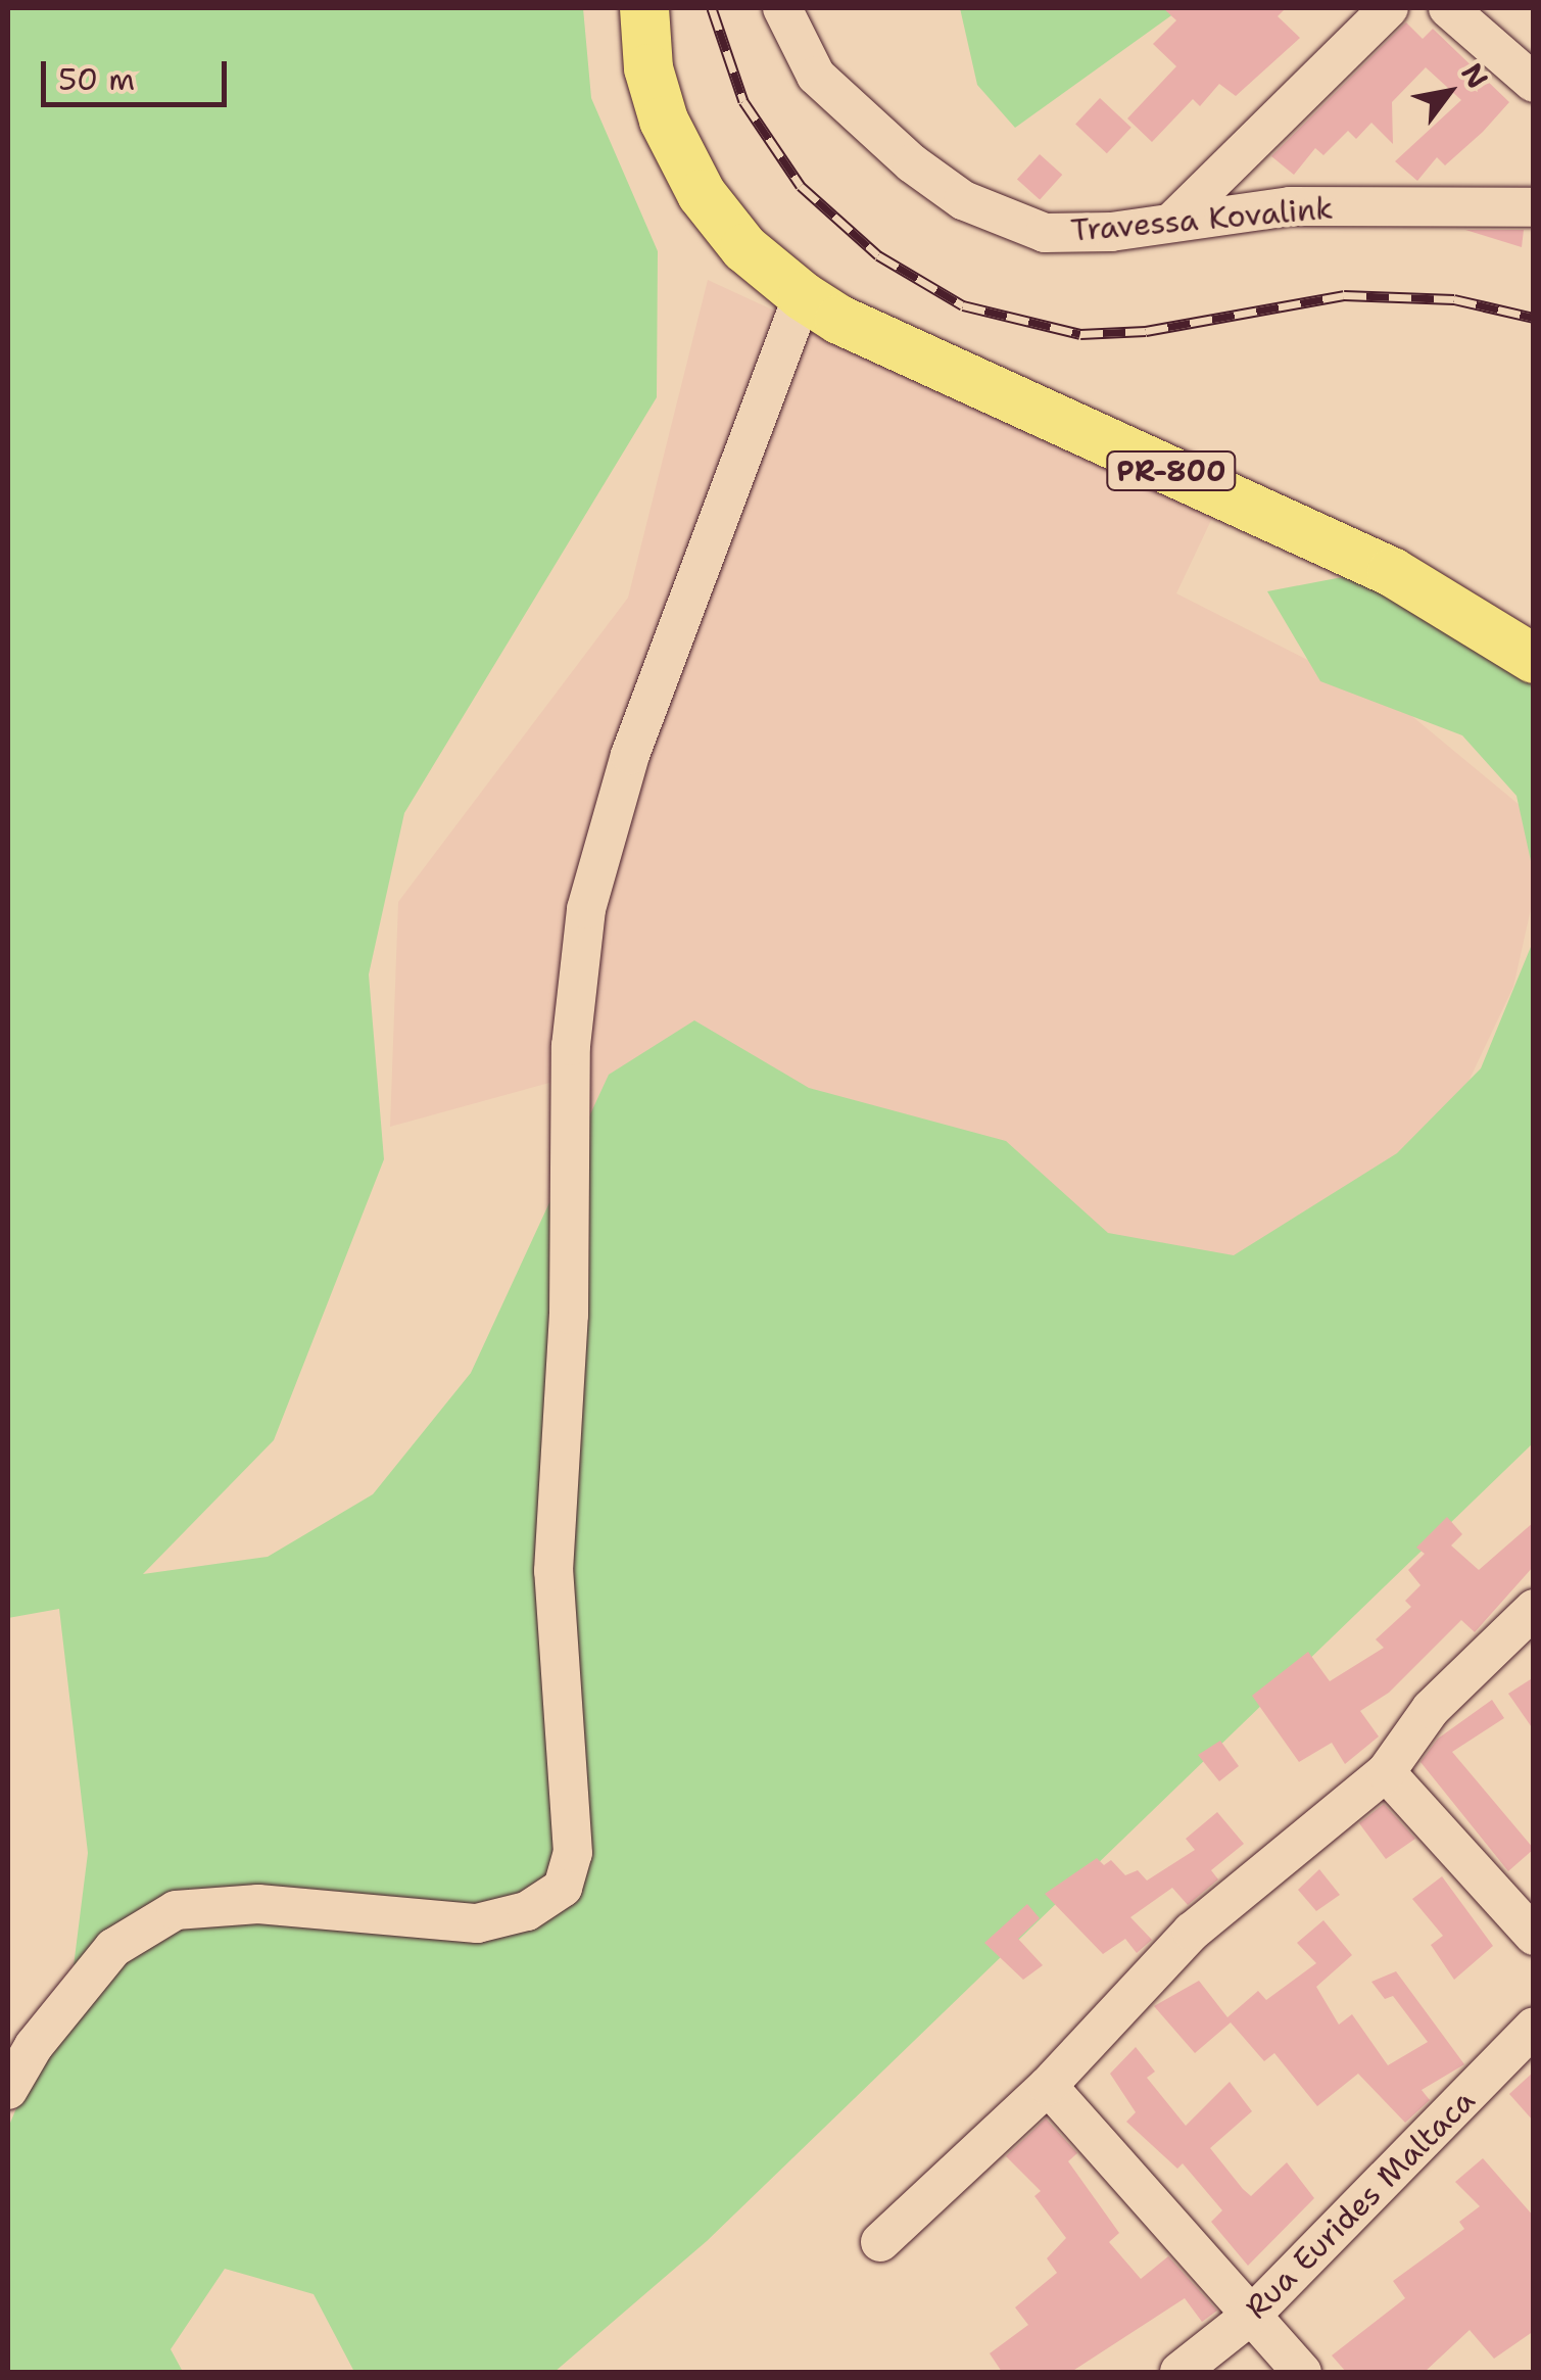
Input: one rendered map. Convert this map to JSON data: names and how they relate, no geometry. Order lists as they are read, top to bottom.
{
  "streets": {
    "main road": ["PR-800"],
    "street": ["Travessa Kovalink", "Rua Eurides Maltaca"]
  },
  "scale_bar": "50 m",
  "north": "top right"
}
